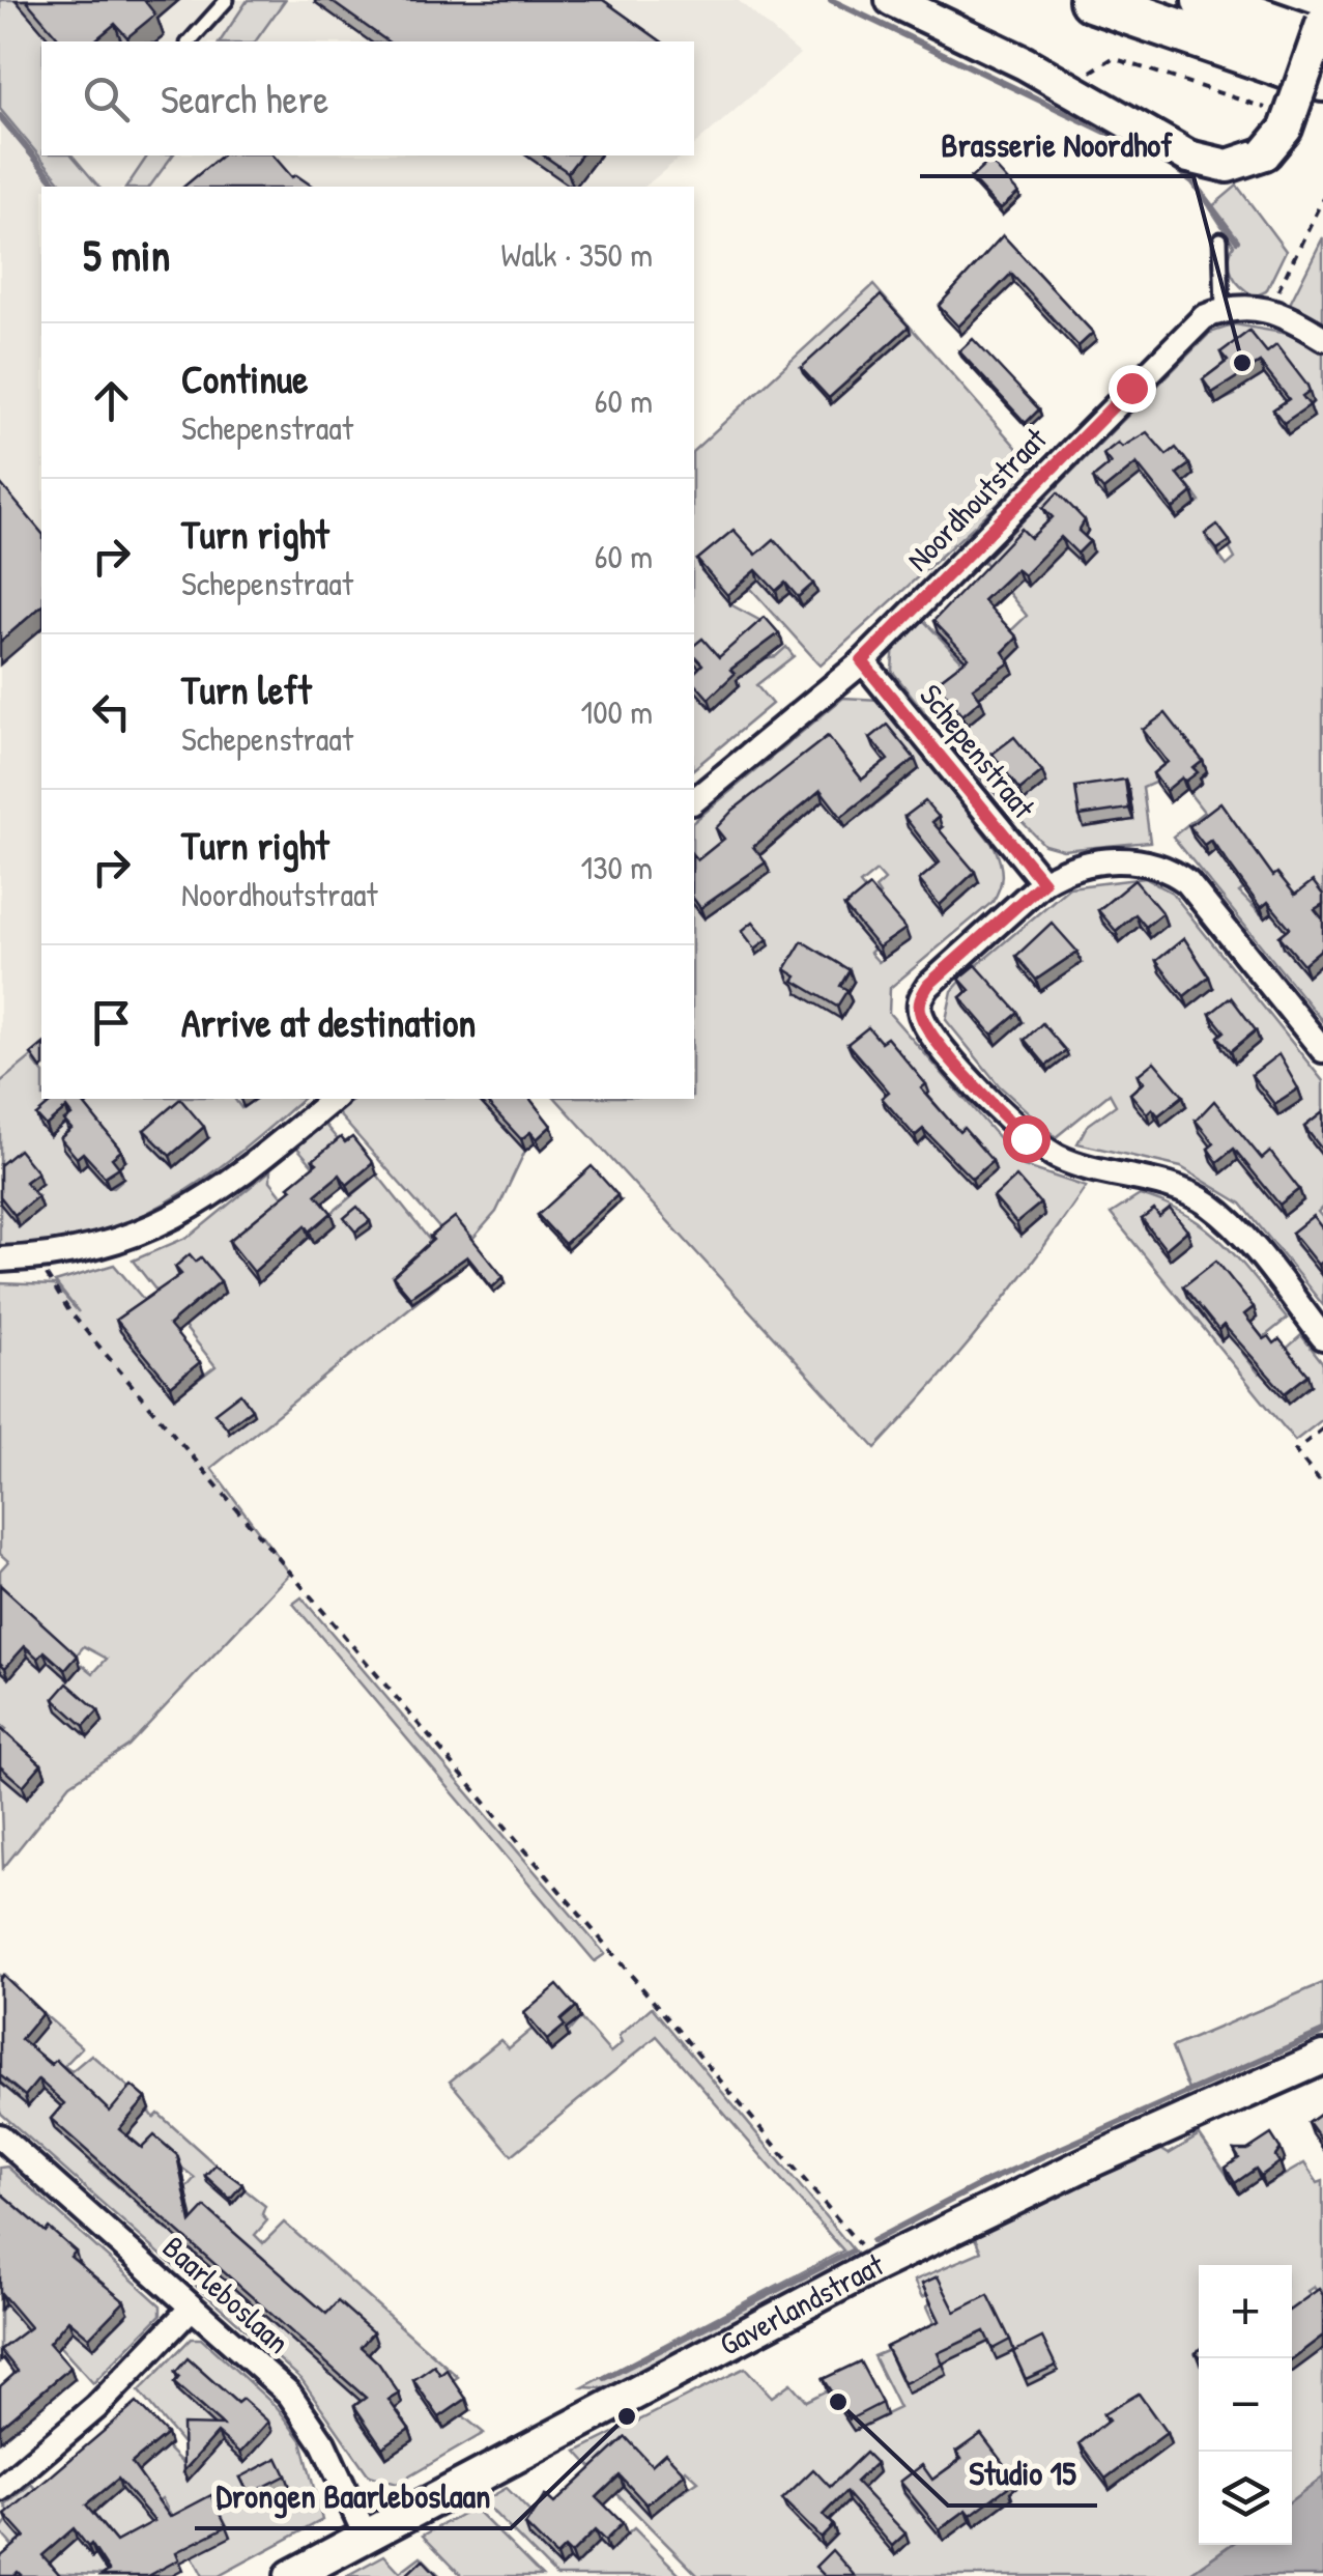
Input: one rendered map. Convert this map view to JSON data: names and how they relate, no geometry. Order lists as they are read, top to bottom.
{
  "streets": {
    "main road": ["Gaverlandstraat"],
    "street": ["Noordhoutstraat", "Schepenstraat", "Baarleboslaan"]
  },
  "crossings": [
    ["Noordhoutstraat", "Schepenstraat"],
    ["Baarleboslaan", "Gaverlandstraat"]
  ],
  "places": ["Brasserie Noordhof", "Studio 15", "Drongen Baarleboslaan"],
  "page": {
    "search": "Search here",
    "heading": ["5 min", "Walk · 350 m"],
    "list": [
      ["Continue", "Schepenstraat", "60 m"],
      ["Turn right", "Schepenstraat", "60 m"],
      ["Turn left", "Schepenstraat", "100 m"],
      ["Turn right", "Noordhoutstraat", "130 m"],
      "Arrive at destination"
    ],
    "map_buttons": ["+", "−"]
  }
}
